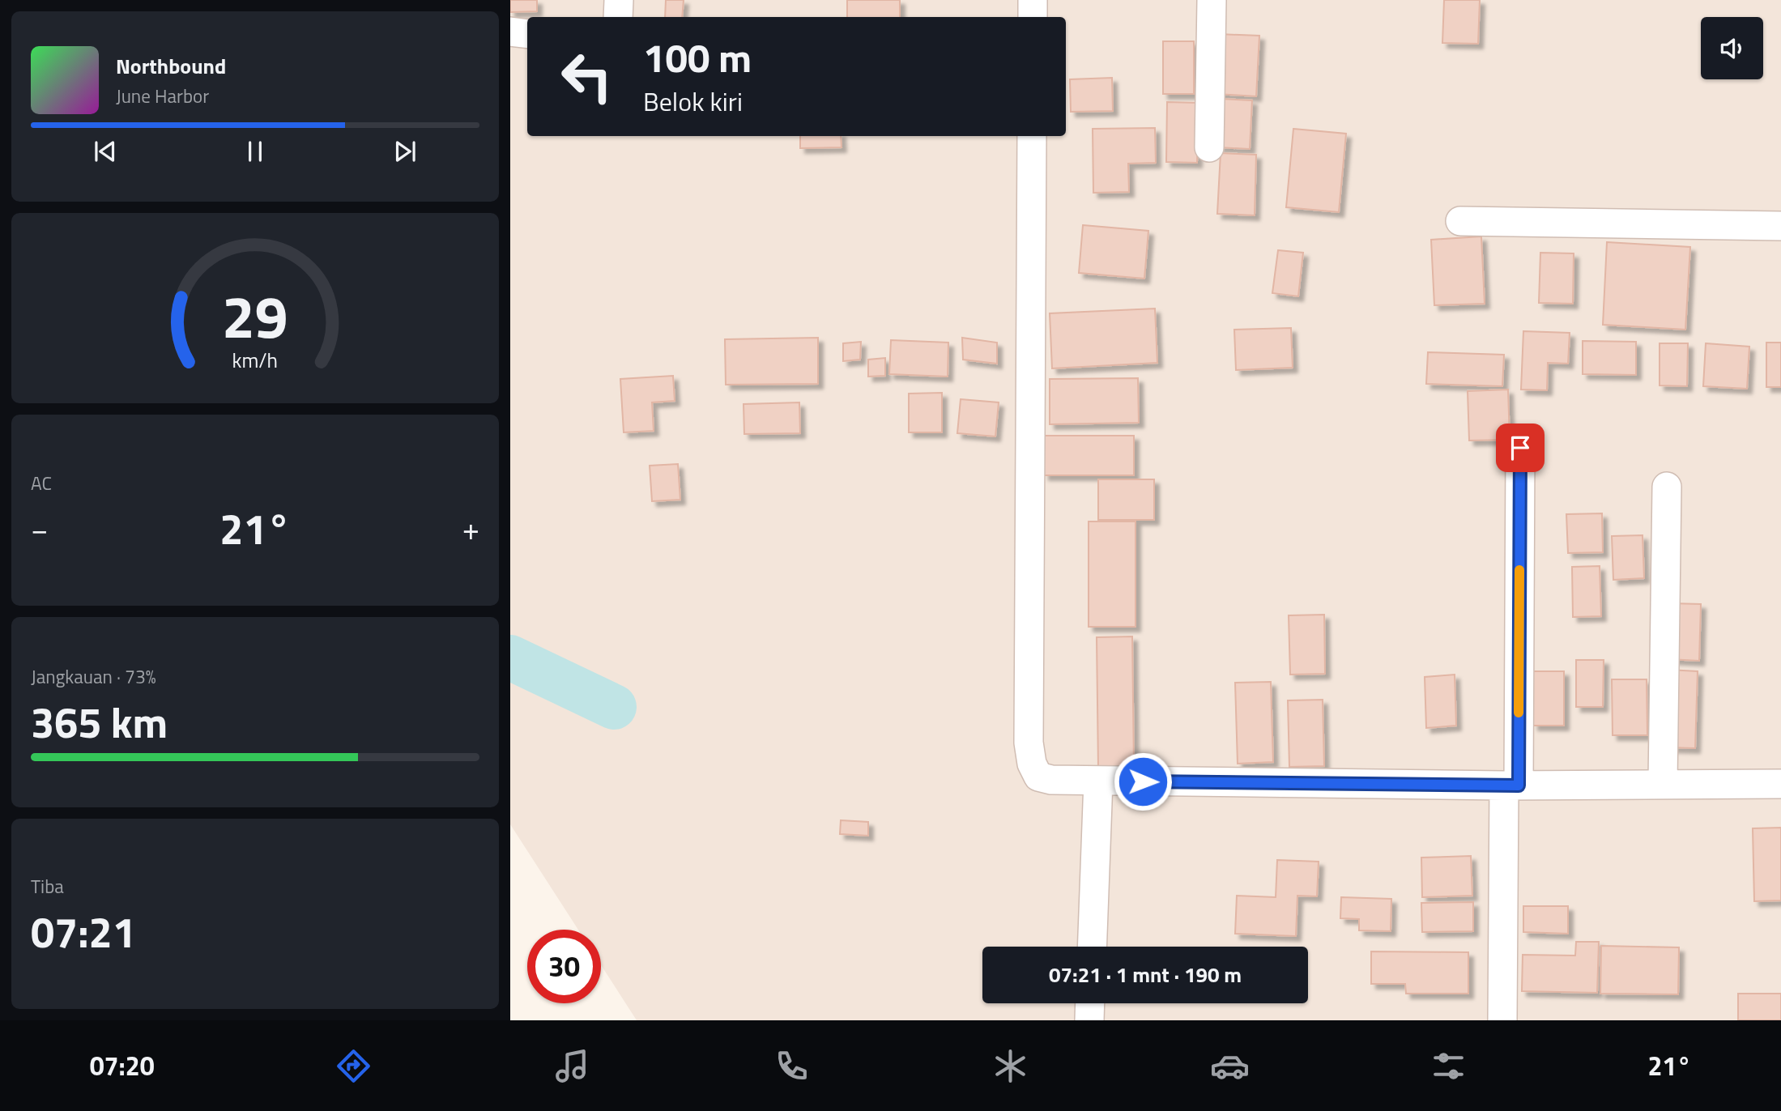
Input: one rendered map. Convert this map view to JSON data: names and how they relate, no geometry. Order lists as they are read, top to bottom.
{
  "page": {
    "turn": ["100 m", "Belok kiri"],
    "song": ["Northbound", "June Harbor"],
    "tile": [
      "AC",
      ["Jangkauan · 73%", "365 km"],
      ["Tiba", "07:21"]
    ],
    "heat": ["−", "21°", "+"],
    "limit": "30",
    "trip": "07:21 · 1 mnt · 190 m",
    "tabs": ["07:20", "21°"],
    "gauge": ["29", "km/h"]
  }
}
